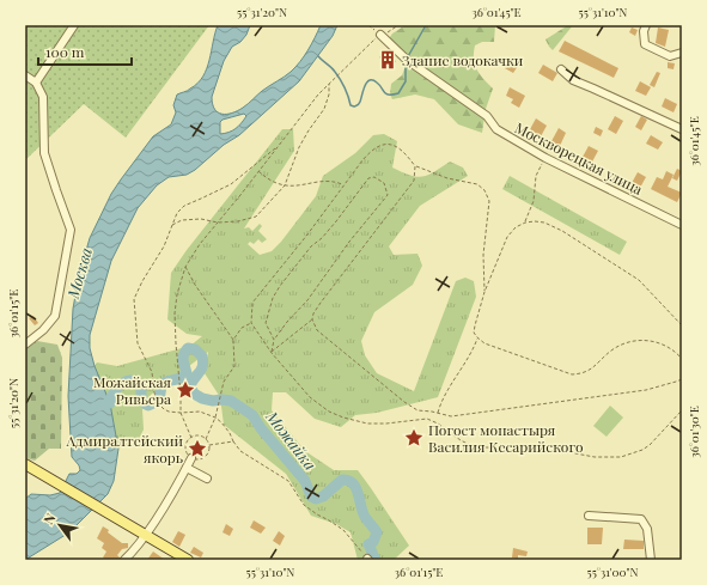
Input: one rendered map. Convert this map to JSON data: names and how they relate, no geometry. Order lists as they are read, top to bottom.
{
  "streets": {
    "street": ["Москворецкая улица"]
  },
  "water": ["Москва", "Можайка"],
  "places": {
    "building": ["Здание водокачки"],
    "place": ["Можайская Ривьера", "Погост монастыря Василия Кесарийского", "Адмиралтейский якорь"]
  },
  "scale_bar": "100 m",
  "north": "top left",
  "coordinates": [
    "55°31'20\"N",
    "36°01'45\"E",
    "55°31'10\"N",
    "36°01'15\"E",
    "36°01'30\"E",
    "55°31'00\"N"
  ]
}
